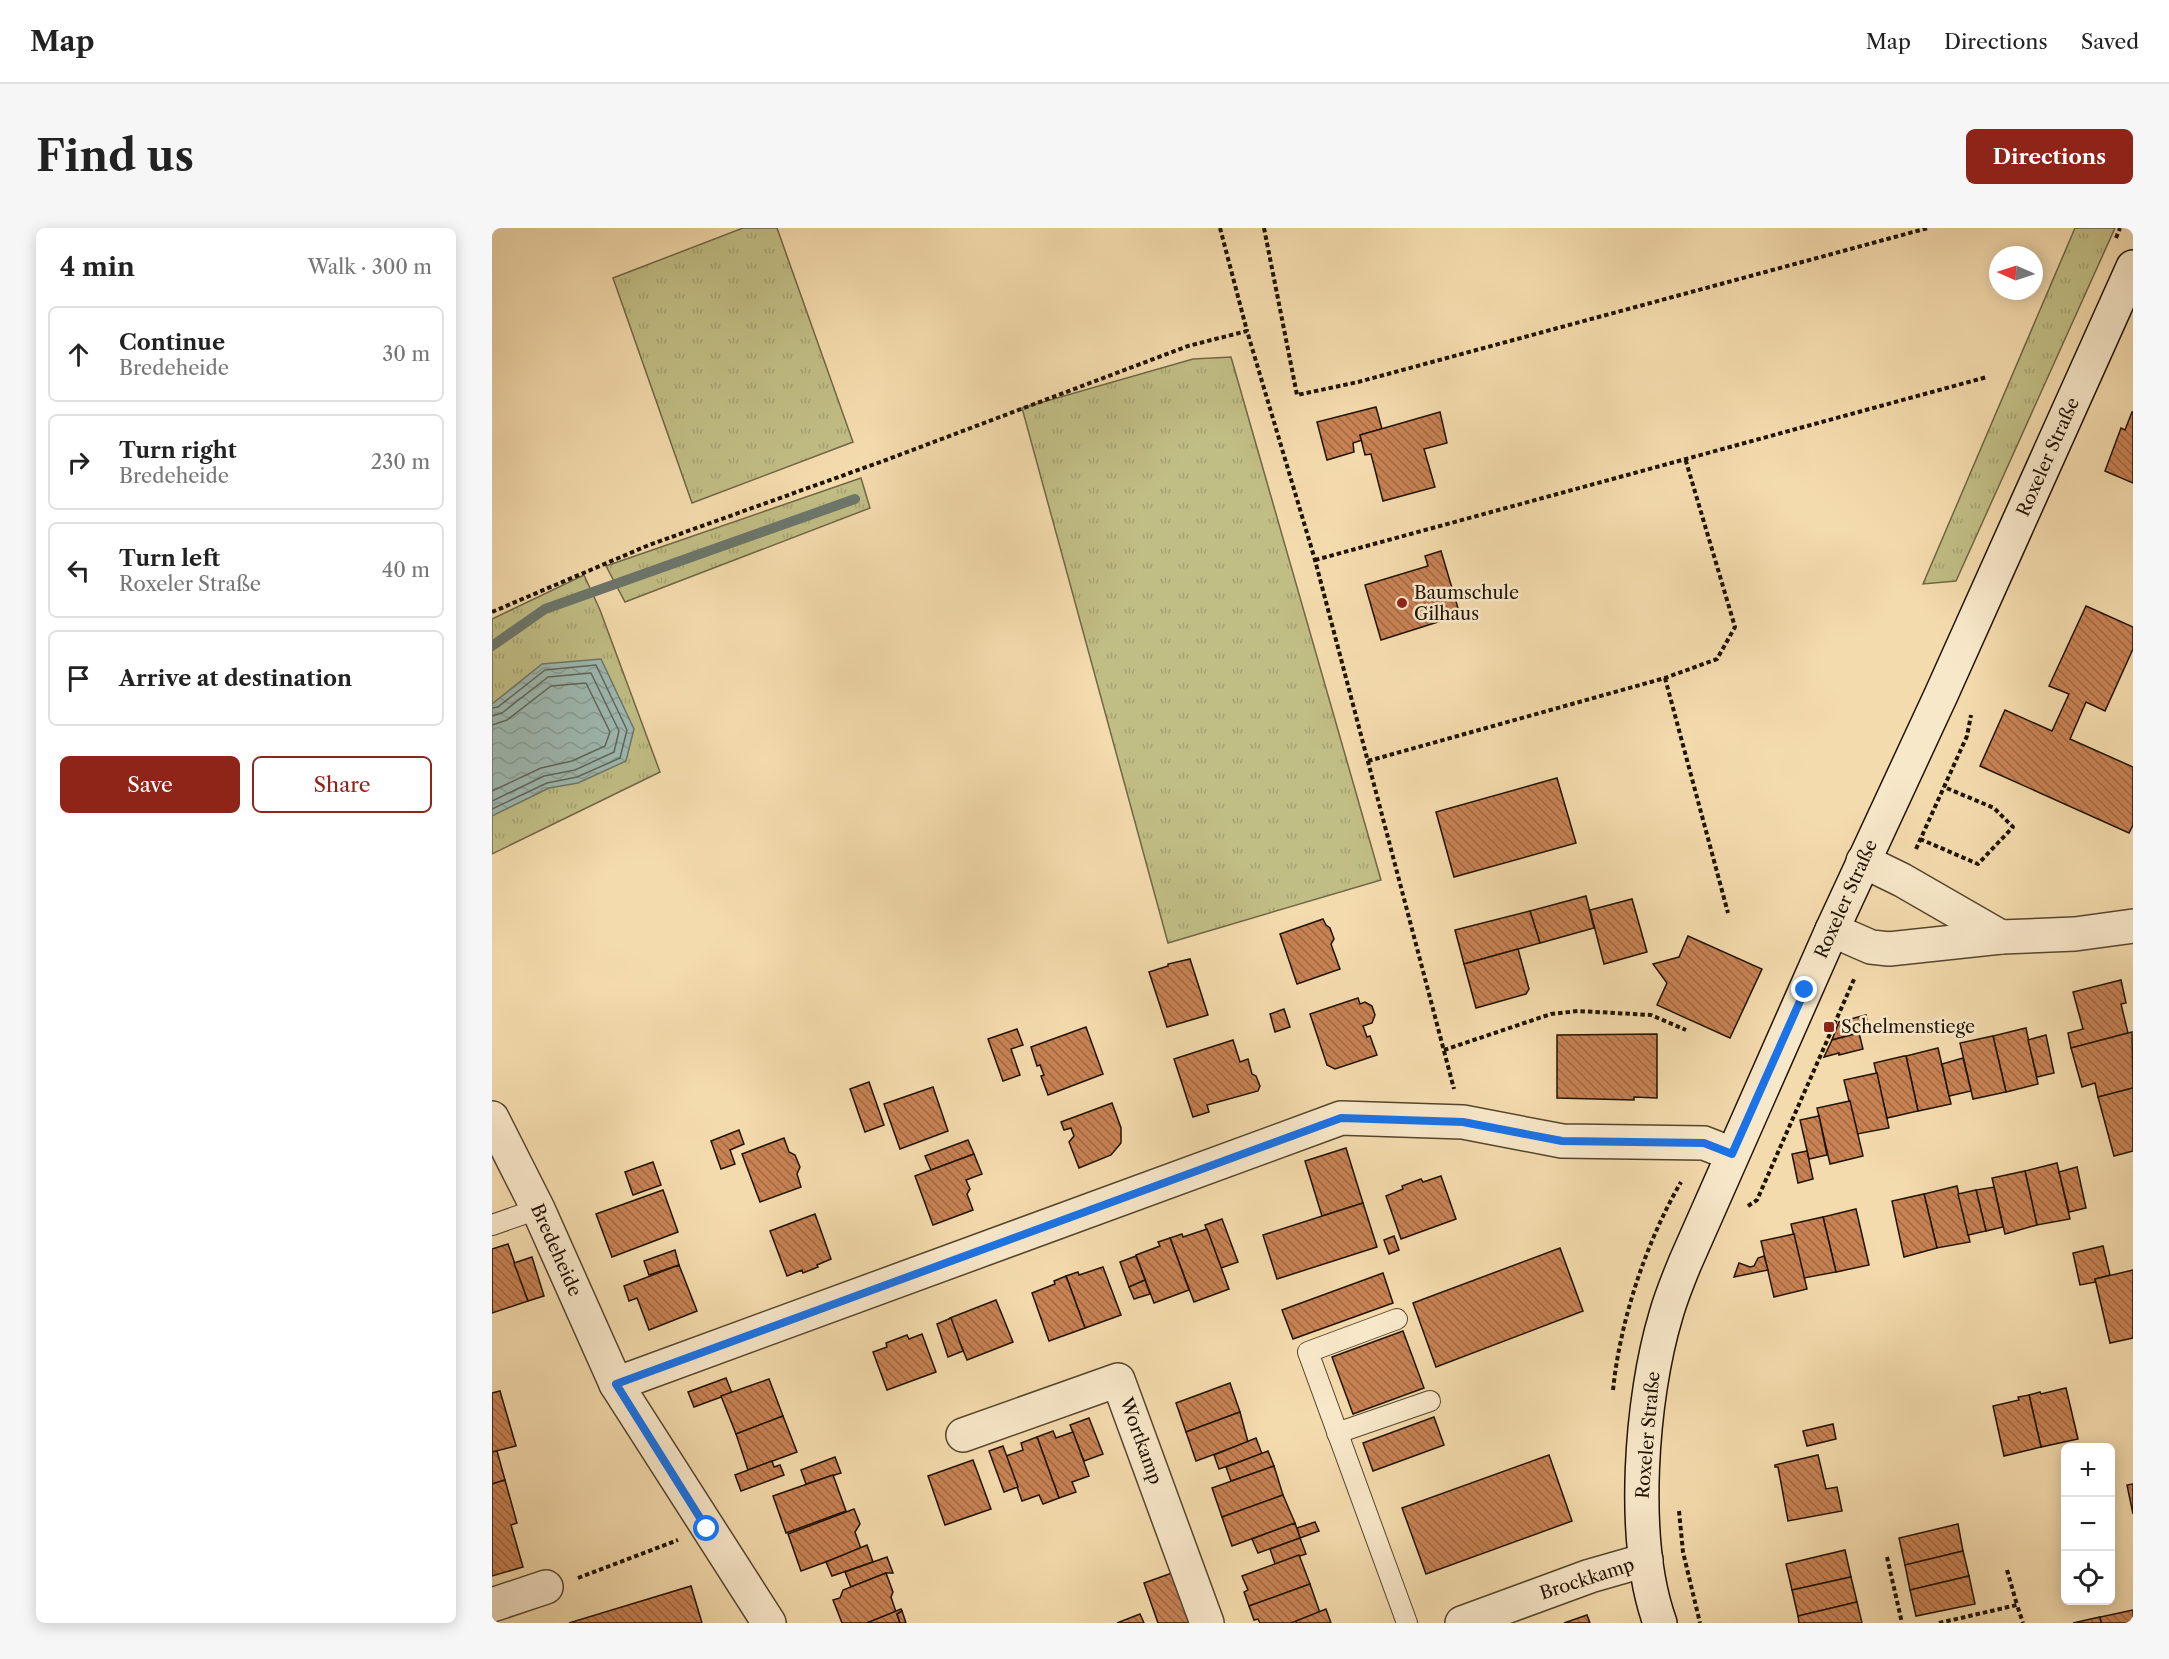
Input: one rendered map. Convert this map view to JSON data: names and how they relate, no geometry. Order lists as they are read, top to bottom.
{
  "streets": {
    "street": [
      "Roxeler Straße",
      "Bredeheide",
      "Wortkamp",
      "Brockkamp"
    ]
  },
  "crossings": [
    ["Roxeler Straße", "Brockkamp"]
  ],
  "places": {
    "other": ["Baumschule Gilhaus"],
    "transit": ["Schelmenstiege"]
  },
  "north": "left",
  "page": {
    "header": "Map",
    "nav": ["Map", "Directions", "Saved"],
    "buttons": [
      "Directions",
      ["Save", "Share"]
    ],
    "title": "Find us",
    "heading": ["4 min", "Walk · 300 m"],
    "list": [
      ["Continue", "Bredeheide", "30 m"],
      ["Turn right", "Bredeheide", "230 m"],
      ["Turn left", "Roxeler Straße", "40 m"],
      "Arrive at destination"
    ],
    "map_buttons": ["+", "−"]
  }
}
